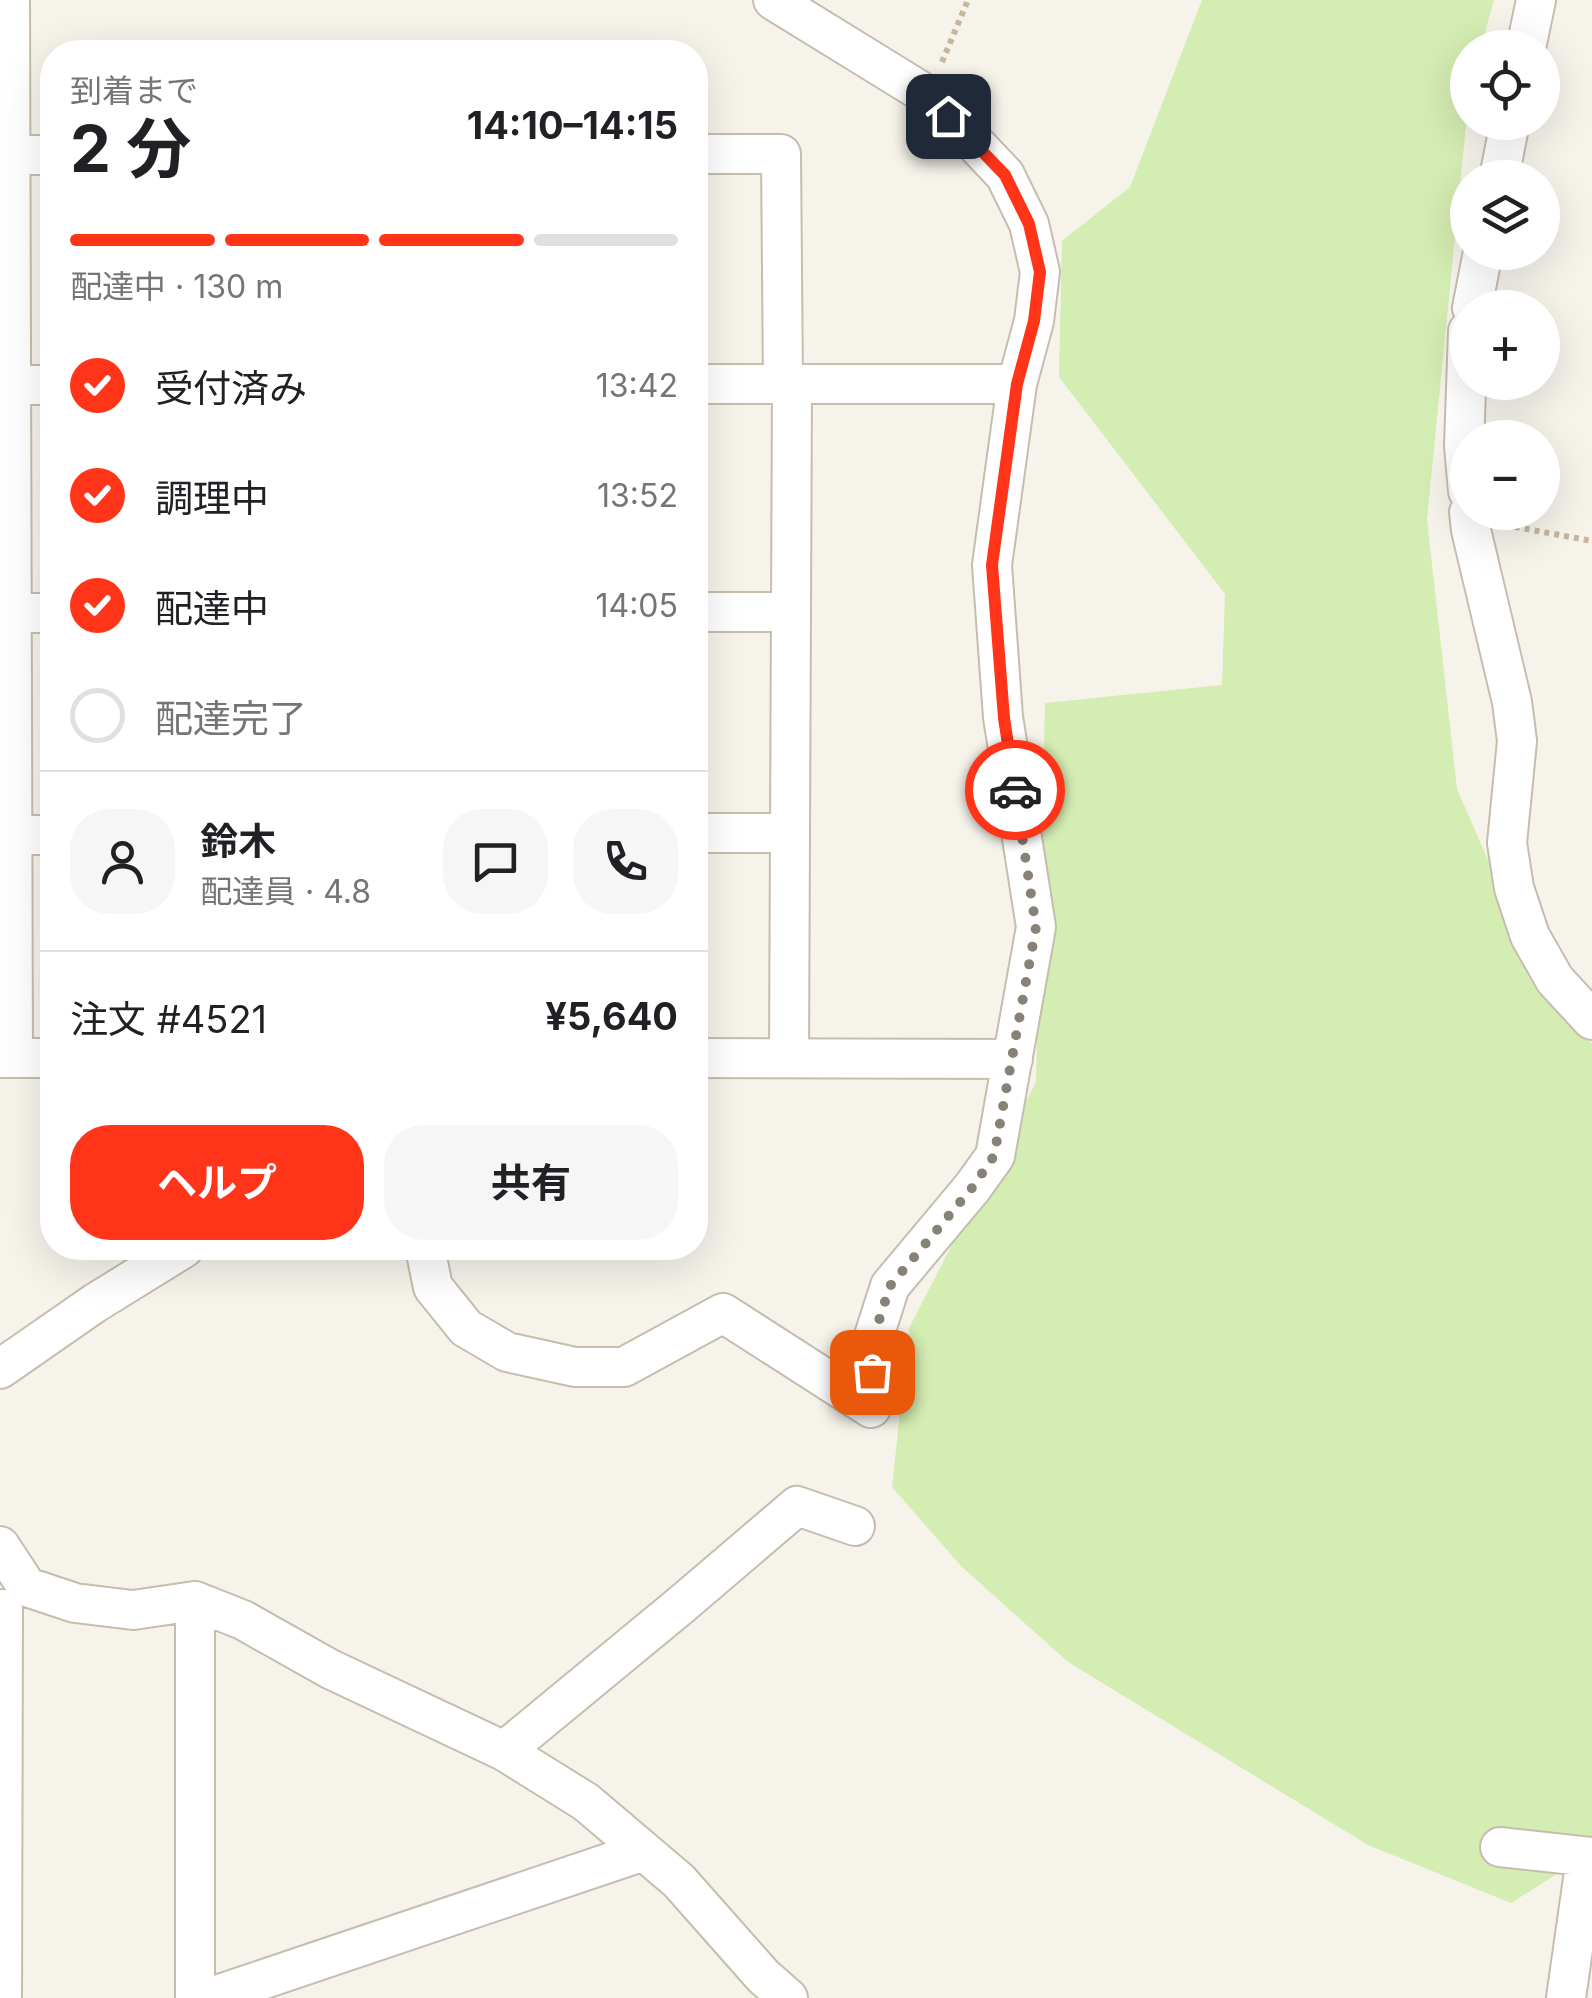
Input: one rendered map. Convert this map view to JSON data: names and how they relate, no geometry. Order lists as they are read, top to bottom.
{
  "page": {
    "map_buttons": ["+", "−"],
    "heading": ["2 分", "到着まで", "14:10–14:15"],
    "panel": [
      "鈴木",
      "配達員 · 4.8",
      "注文 #4521",
      "¥5,640"
    ],
    "bar": "配達中 · 130 m",
    "list": [
      ["受付済み", "13:42"],
      ["調理中", "13:52"],
      ["配達中", "14:05"],
      "配達完了"
    ],
    "buttons": ["ヘルプ", "共有"]
  }
}
